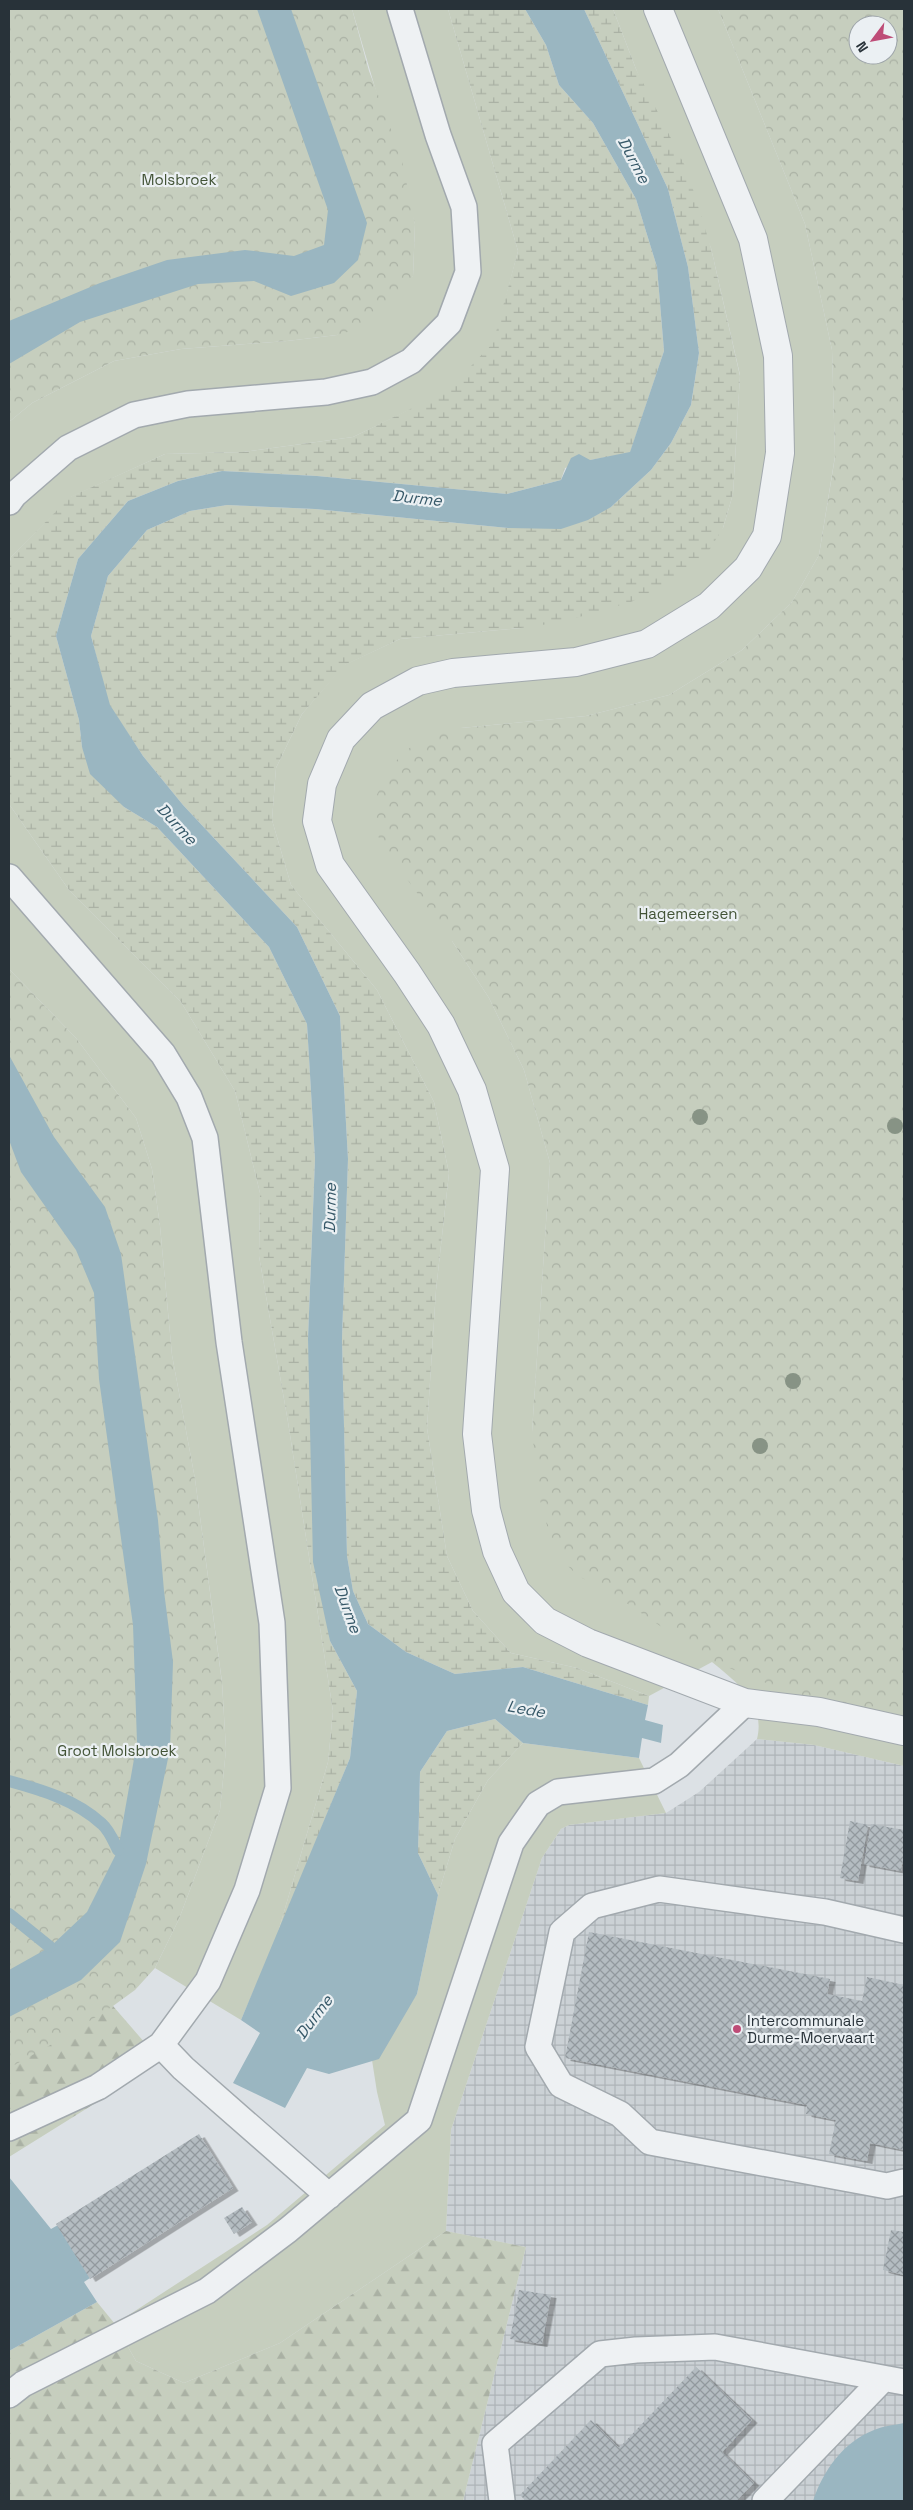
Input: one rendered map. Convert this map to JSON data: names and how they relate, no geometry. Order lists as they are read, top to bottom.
{
  "water": ["Durme", "Lede"],
  "parks": ["Molsbroek", "Hagemeersen", "Groot Molsbroek"],
  "places": ["Intercommunale Durme-Moervaart"],
  "north": "bottom left"
}
